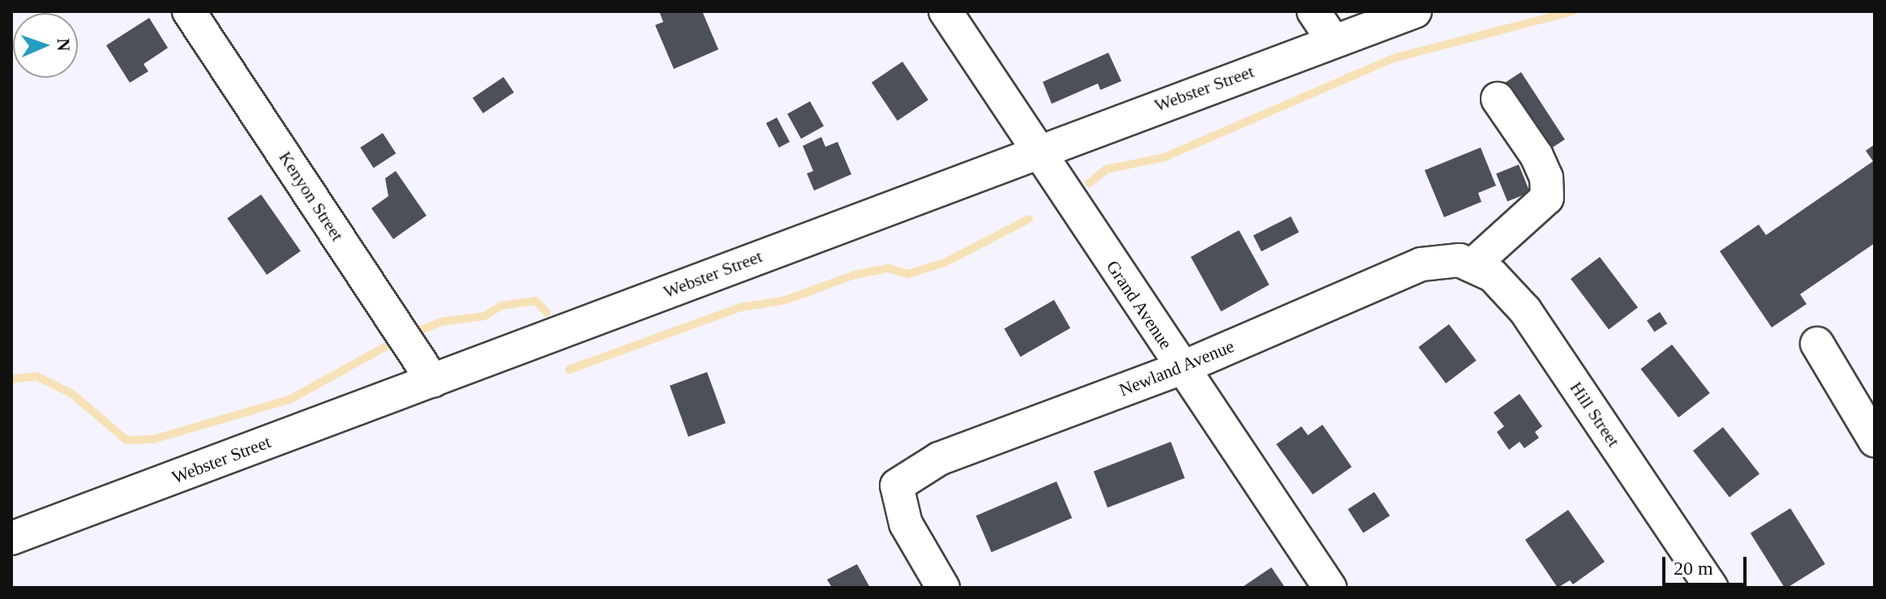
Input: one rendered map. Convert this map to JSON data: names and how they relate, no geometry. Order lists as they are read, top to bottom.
{
  "streets": {
    "street": [
      "Webster Street",
      "Kenyon Street",
      "Grand Avenue",
      "Newland Avenue",
      "Hill Street"
    ]
  },
  "crossings": [
    ["Webster Street", "Kenyon Street"],
    ["Webster Street", "Grand Avenue"],
    ["Grand Avenue", "Newland Avenue"],
    ["Newland Avenue", "Hill Street"]
  ],
  "scale_bar": "20 m",
  "north": "right"
}
